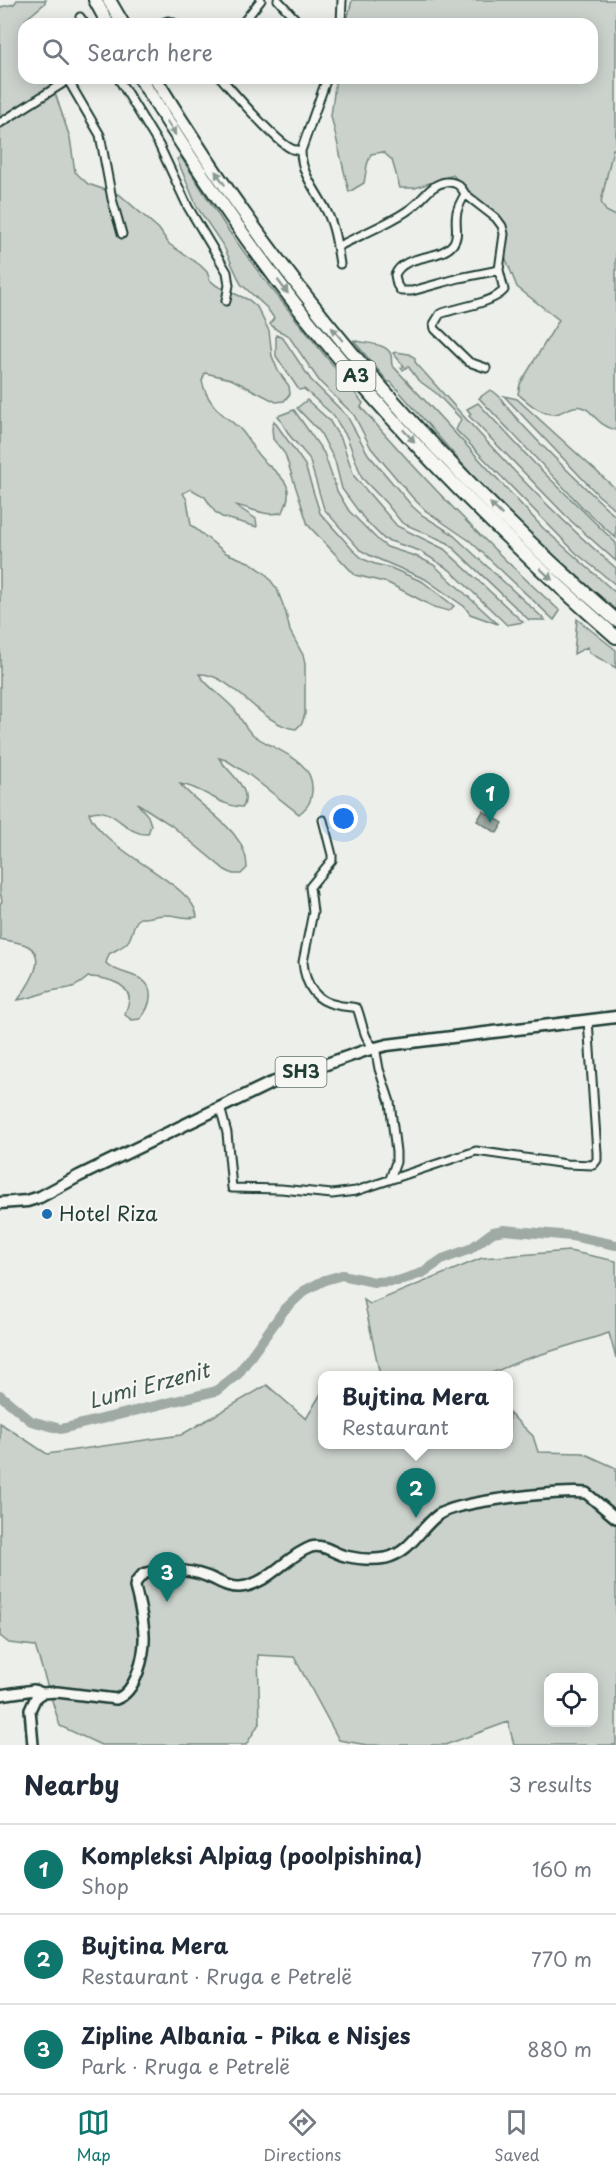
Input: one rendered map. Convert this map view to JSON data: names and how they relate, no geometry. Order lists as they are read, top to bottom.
{
  "streets": {
    "highway": ["A3"],
    "main road": ["SH3"]
  },
  "water": ["Lumi Erzenit"],
  "places": ["Hotel Riza"],
  "page": {
    "search": "Search here",
    "pins": ["1", "2", "3"],
    "popup": ["Bujtina Mera", "Restaurant"],
    "heading": ["Nearby", "3 results"],
    "list": [
      {
        "mark": "1",
        "name": "Kompleksi Alpiag (poolpishina)",
        "note": "Shop",
        "value": "160 m"
      },
      {
        "mark": "2",
        "name": "Bujtina Mera",
        "note": "Restaurant · Rruga e Petrelë",
        "value": "770 m"
      },
      {
        "mark": "3",
        "name": "Zipline Albania - Pika e Nisjes",
        "note": "Park · Rruga e Petrelë",
        "value": "880 m"
      }
    ],
    "nav": ["Map", "Directions", "Saved"]
  }
}
